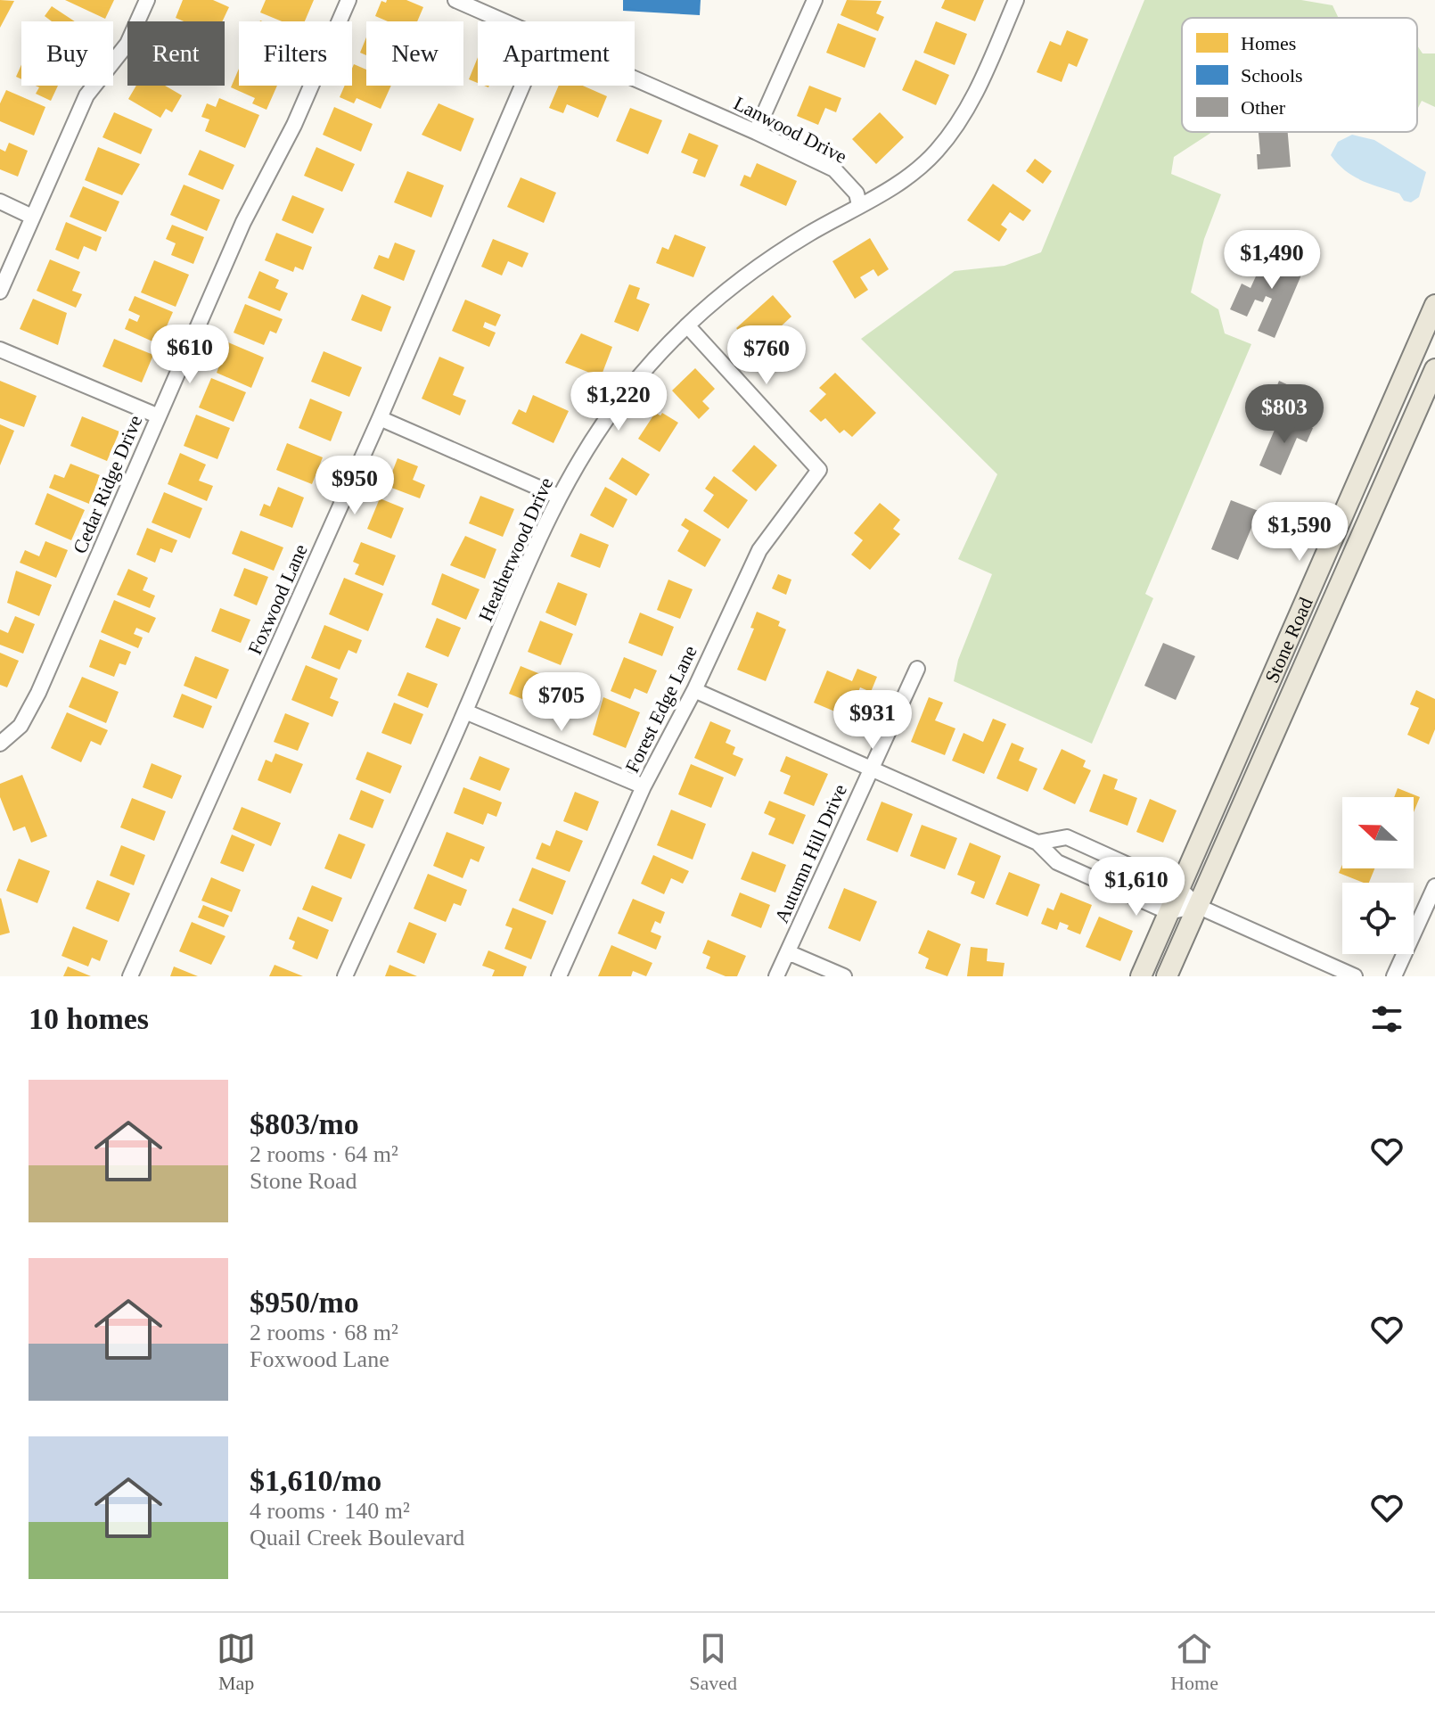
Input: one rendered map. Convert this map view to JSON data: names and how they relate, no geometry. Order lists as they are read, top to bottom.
{
  "streets": {
    "main road": ["Stone Road"],
    "street": [
      "Lanwood Drive",
      "Cedar Ridge Drive",
      "Heatherwood Drive",
      "Foxwood Lane",
      "Forest Edge Lane",
      "Autumn Hill Drive"
    ]
  },
  "crossings": [
    ["Lanwood Drive", "Heatherwood Drive"],
    ["Heatherwood Drive", "Forest Edge Lane"]
  ],
  "legend": ["Homes", "Schools", "Other"],
  "north": "left",
  "page": {
    "chip": [
      "Buy",
      "Rent",
      "Filters",
      "New",
      "Apartment"
    ],
    "price": [
      "$1,490",
      "$610",
      "$760",
      "$1,220",
      "$803",
      "$950",
      "$1,590",
      "$705",
      "$931",
      "$1,610"
    ],
    "heading": "10 homes",
    "list": [
      {
        "name": "$803/mo",
        "note": "2 rooms · 64 m² · Stone Road"
      },
      {
        "name": "$950/mo",
        "note": "2 rooms · 68 m² · Foxwood Lane"
      },
      {
        "name": "$1,610/mo",
        "note": "4 rooms · 140 m² · Quail Creek Boulevard"
      }
    ],
    "tabs": ["Map", "Saved", "Home"]
  }
}
